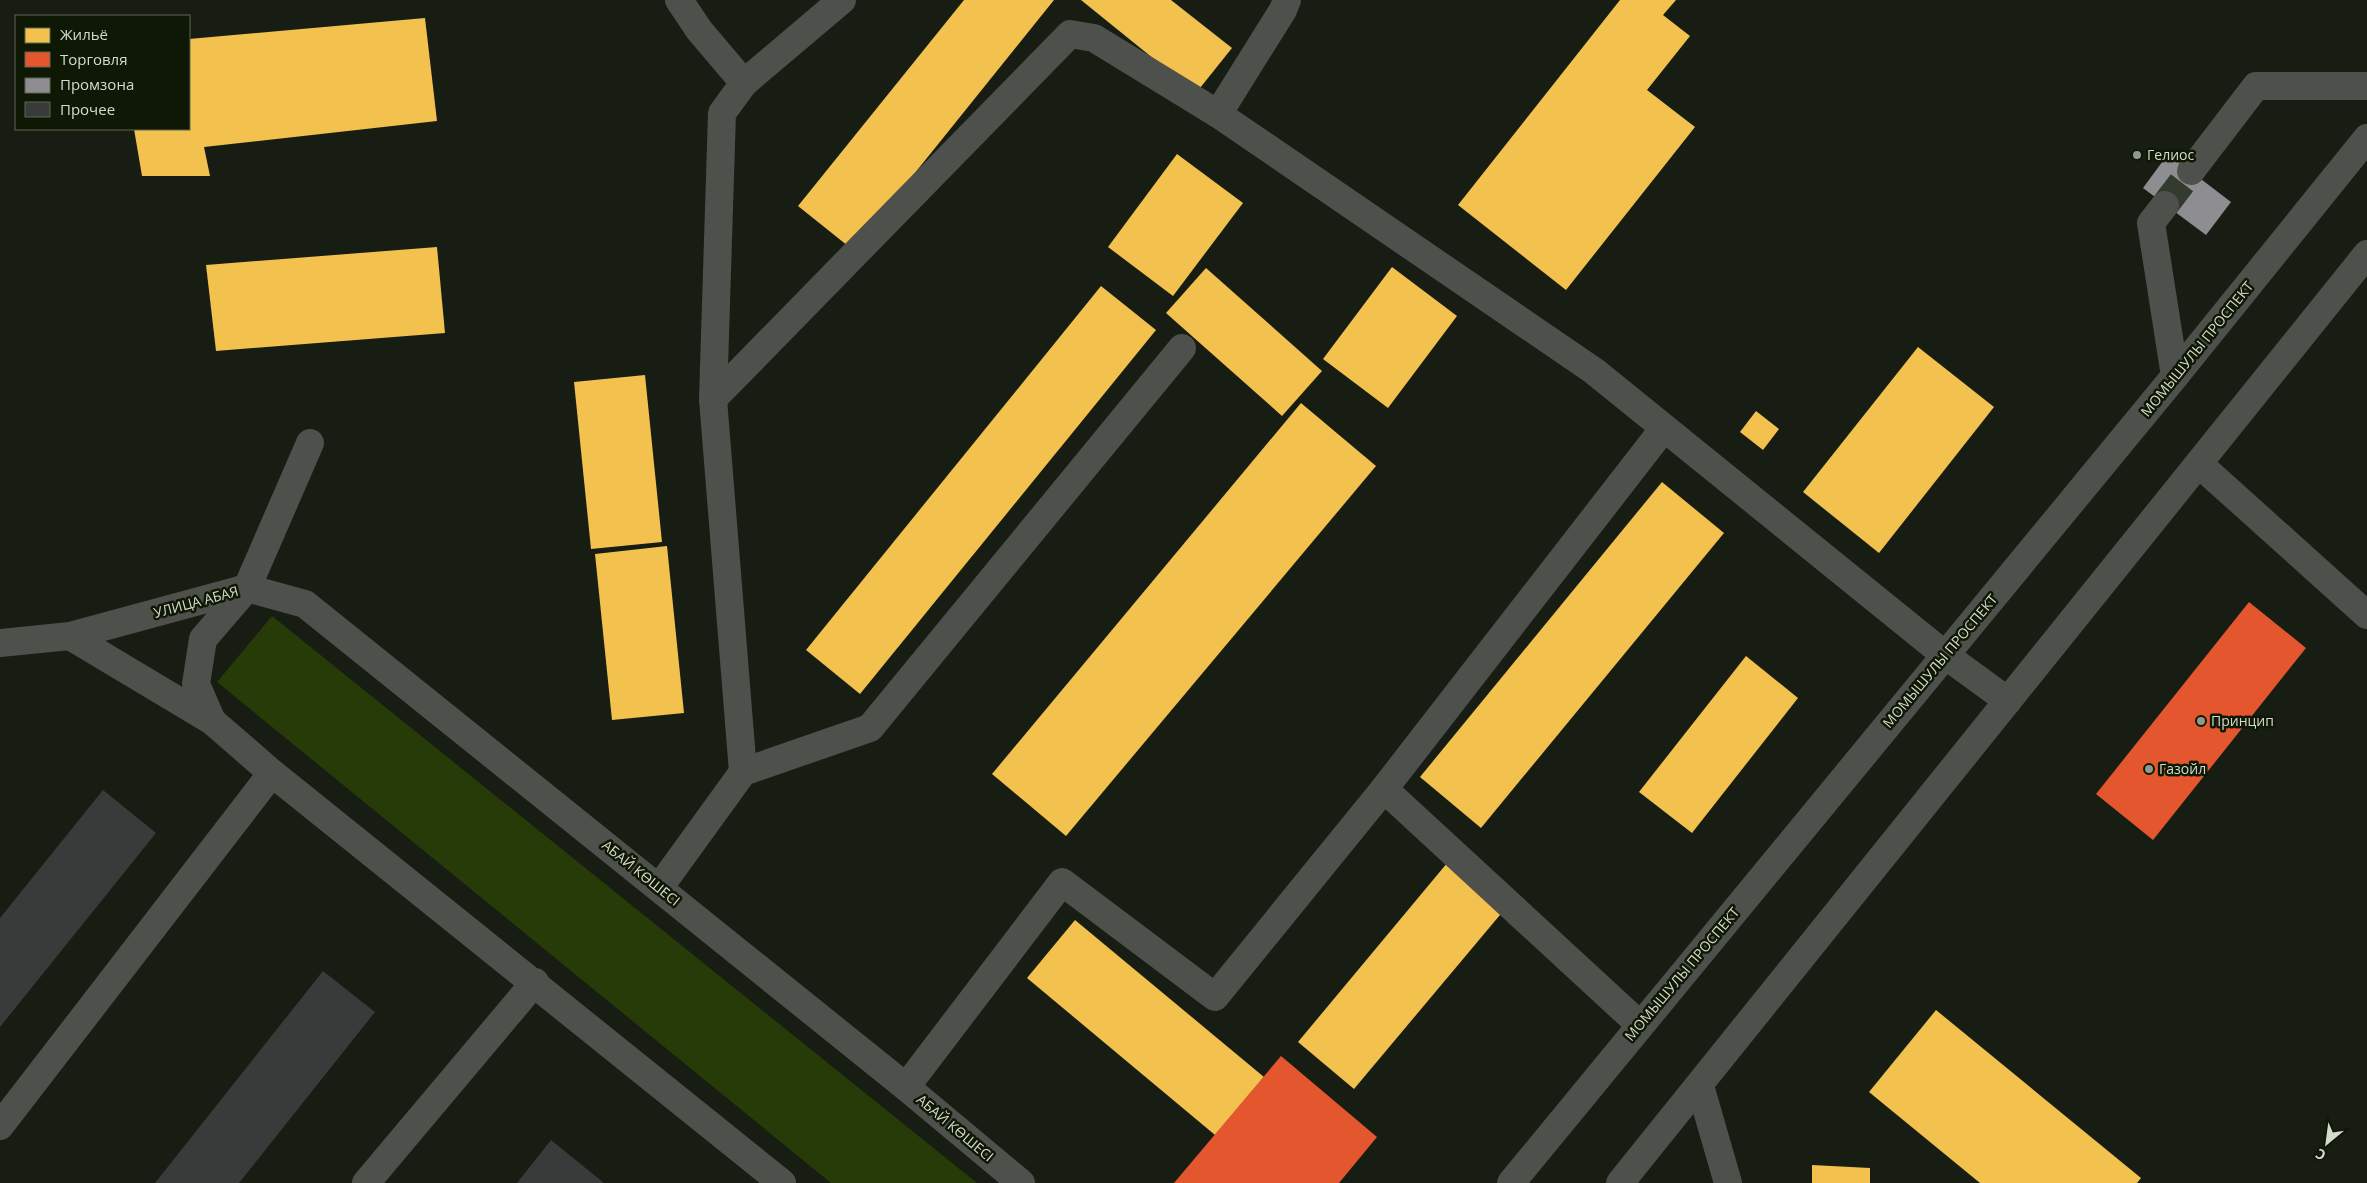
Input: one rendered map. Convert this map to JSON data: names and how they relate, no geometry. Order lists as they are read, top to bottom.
{
  "streets": {
    "street": ["МОМЫШУЛЫ ПРОСПЕКТ", "УЛИЦА АБАЯ", "АБАЙ КӨШЕСІ"]
  },
  "crossings": [
    ["УЛИЦА АБАЯ", "АБАЙ КӨШЕСІ"]
  ],
  "places": ["Гелиос", "Принцип", "Газойл"],
  "legend": [
    "Жильё",
    "Торговля",
    "Промзона",
    "Прочее"
  ],
  "north": "bottom left"
}
